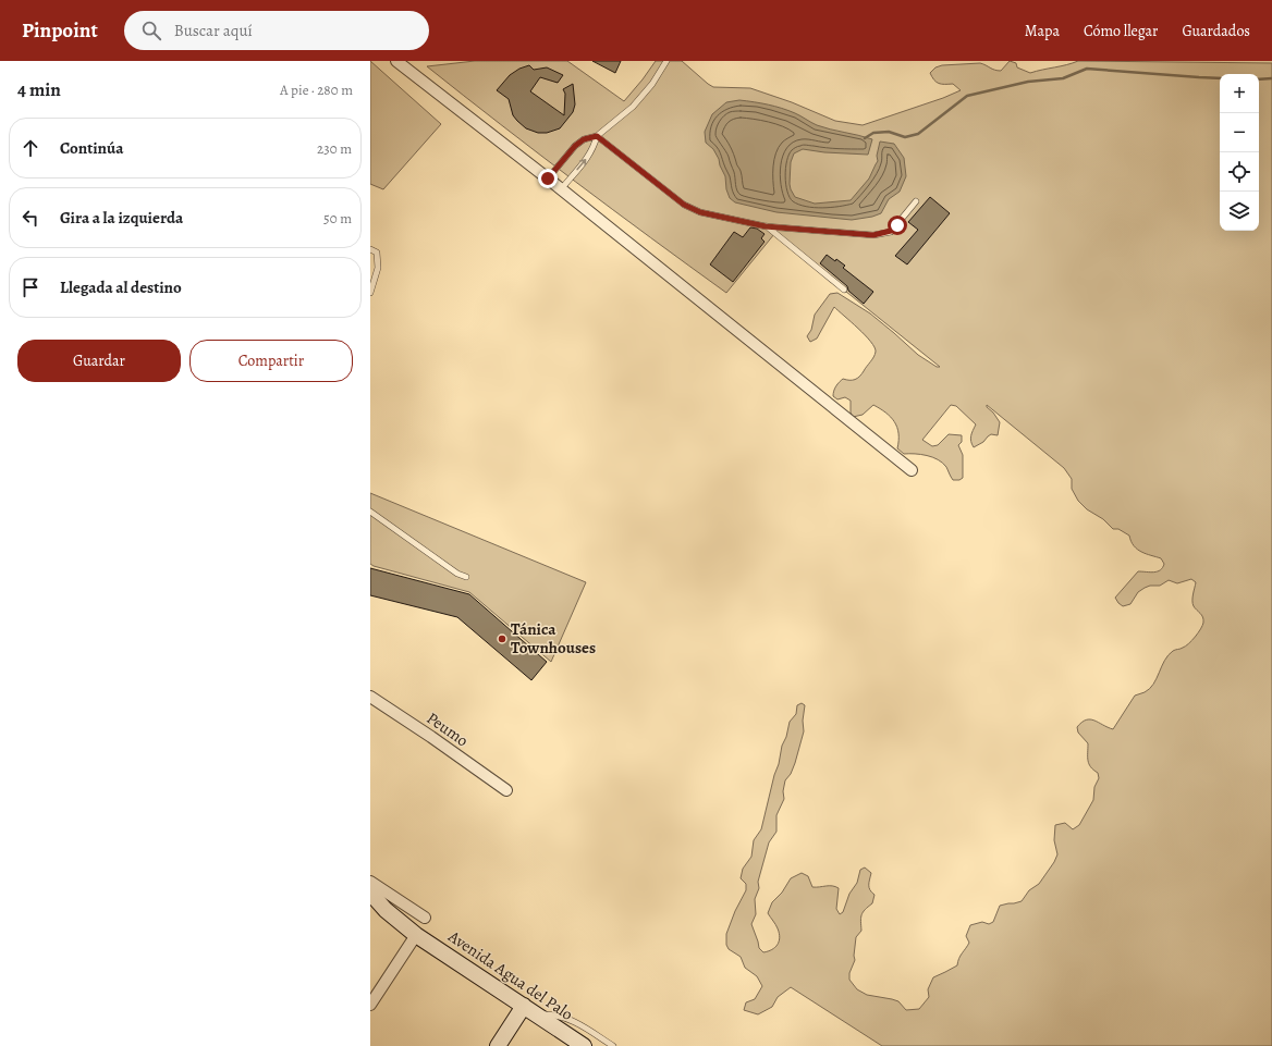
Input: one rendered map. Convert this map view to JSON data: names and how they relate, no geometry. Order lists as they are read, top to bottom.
{
  "streets": {
    "street": ["Peumo", "Avenida Agua del Palo"]
  },
  "places": ["Tánica Townhouses"],
  "page": {
    "header": "Pinpoint",
    "search": "Buscar aquí",
    "nav": ["Mapa", "Cómo llegar", "Guardados"],
    "heading": ["4 min", "A pie · 280 m"],
    "map_buttons": ["+", "−"],
    "list": [
      ["Continúa", "230 m"],
      ["Gira a la izquierda", "50 m"],
      "Llegada al destino"
    ],
    "buttons": ["Guardar", "Compartir"]
  }
}
